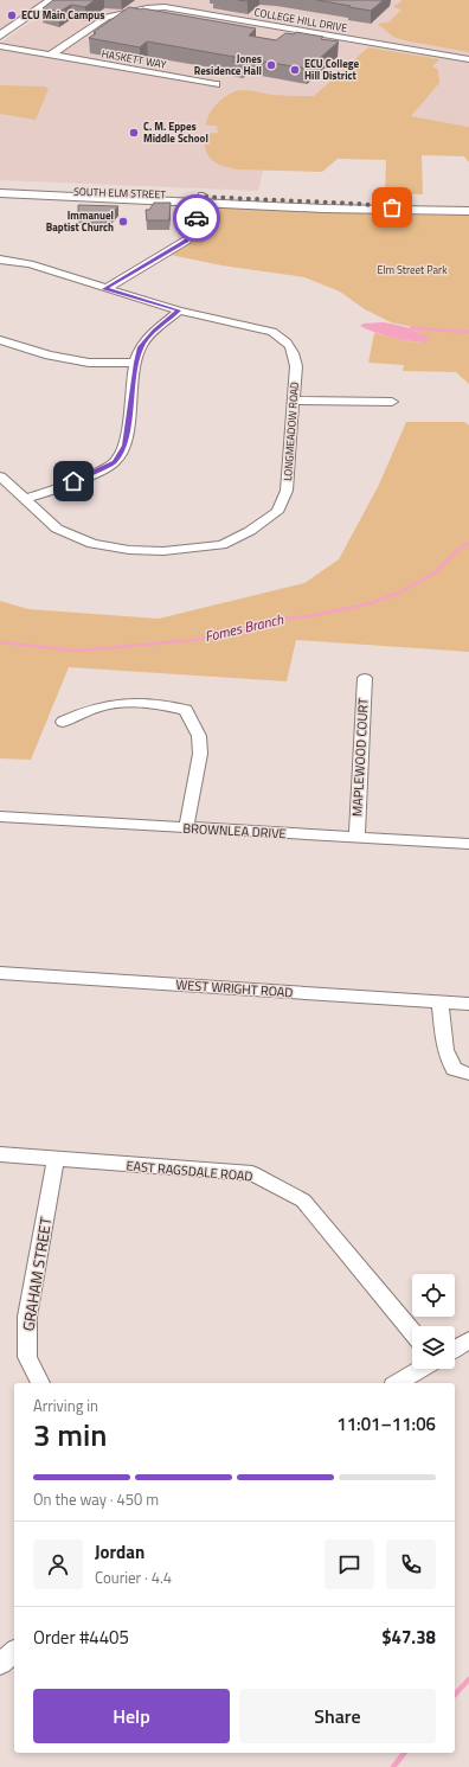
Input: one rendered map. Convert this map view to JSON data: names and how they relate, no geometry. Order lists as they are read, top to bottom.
{
  "streets": {
    "street": [
      "COLLEGE HILL DRIVE",
      "HASKETT WAY",
      "SOUTH ELM STREET",
      "LONGMEADOW ROAD",
      "MAPLEWOOD COURT",
      "BROWNLEA DRIVE",
      "WEST WRIGHT ROAD",
      "EAST RAGSDALE ROAD",
      "GRAHAM STREET"
    ]
  },
  "crossings": [
    ["COLLEGE HILL DRIVE", "HASKETT WAY"],
    ["MAPLEWOOD COURT", "BROWNLEA DRIVE"],
    ["EAST RAGSDALE ROAD", "GRAHAM STREET"]
  ],
  "water": ["Fomes Branch"],
  "parks": ["Elm Street Park"],
  "places": [
    "ECU Main Campus",
    "Jones Residence Hall",
    "ECU College Hill District",
    "C. M. Eppes Middle School",
    "Immanuel Baptist Church"
  ],
  "page": {
    "heading": ["3 min", "Arriving in", "11:01–11:06"],
    "panel": [
      "Jordan",
      "Courier · 4.4",
      "Order #4405",
      "$47.38"
    ],
    "bar": "On the way · 450 m",
    "buttons": ["Help", "Share"]
  }
}
